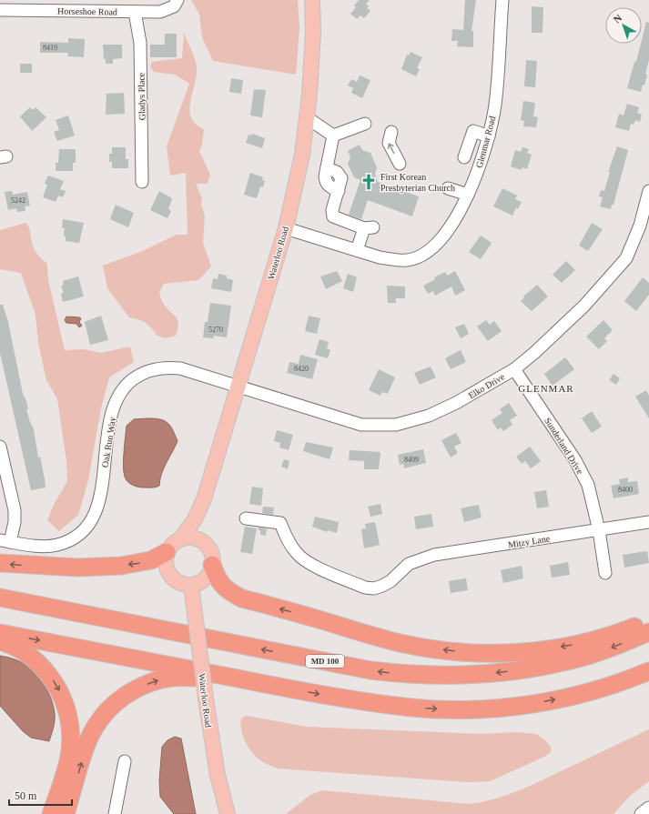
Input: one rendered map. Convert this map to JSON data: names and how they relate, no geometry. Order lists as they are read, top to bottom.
{
  "streets": {
    "highway": ["MD 100"],
    "main road": ["Waterloo Road"],
    "street": [
      "Horseshoe Road",
      "Gladys Place",
      "Glenmar Road",
      "Elko Drive",
      "Oak Run Way",
      "Sunderland Drive",
      "Mitzy Lane"
    ]
  },
  "crossings": [
    ["Horseshoe Road", "Gladys Place"],
    ["Glenmar Road", "Waterloo Road"],
    ["Waterloo Road", "Elko Drive"],
    ["Waterloo Road", "Oak Run Way"],
    ["Elko Drive", "Oak Run Way"],
    ["Elko Drive", "Sunderland Drive"],
    ["Sunderland Drive", "Mitzy Lane"]
  ],
  "districts": ["GLENMAR"],
  "places": {
    "church": ["First Korean Presbyterian Church"]
  },
  "house_numbers": [
    "8419",
    "5242",
    "5270",
    "8420",
    "8409",
    "8400"
  ],
  "scale_bar": "50 m",
  "north": "top left"
}
